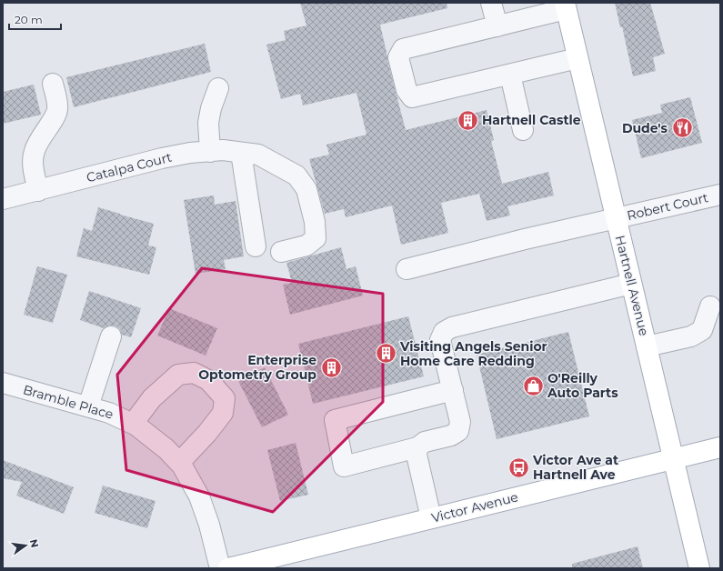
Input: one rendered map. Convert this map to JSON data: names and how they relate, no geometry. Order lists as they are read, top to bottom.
{
  "streets": {
    "main road": ["Hartnell Avenue", "Victor Avenue"],
    "street": ["Catalpa Court", "Robert Court", "Bramble Place"]
  },
  "crossings": [
    ["Robert Court", "Hartnell Avenue"],
    ["Hartnell Avenue", "Victor Avenue"]
  ],
  "places": {
    "building": ["Hartnell Castle", "Visiting Angels Senior Home Care Redding", "Enterprise Optometry Group"],
    "restaurant": ["Dude's"],
    "shop": ["O'Reilly Auto Parts"],
    "bus stop": ["Victor Ave at Hartnell Ave"]
  },
  "scale_bar": "20 m",
  "north": "right"
}
